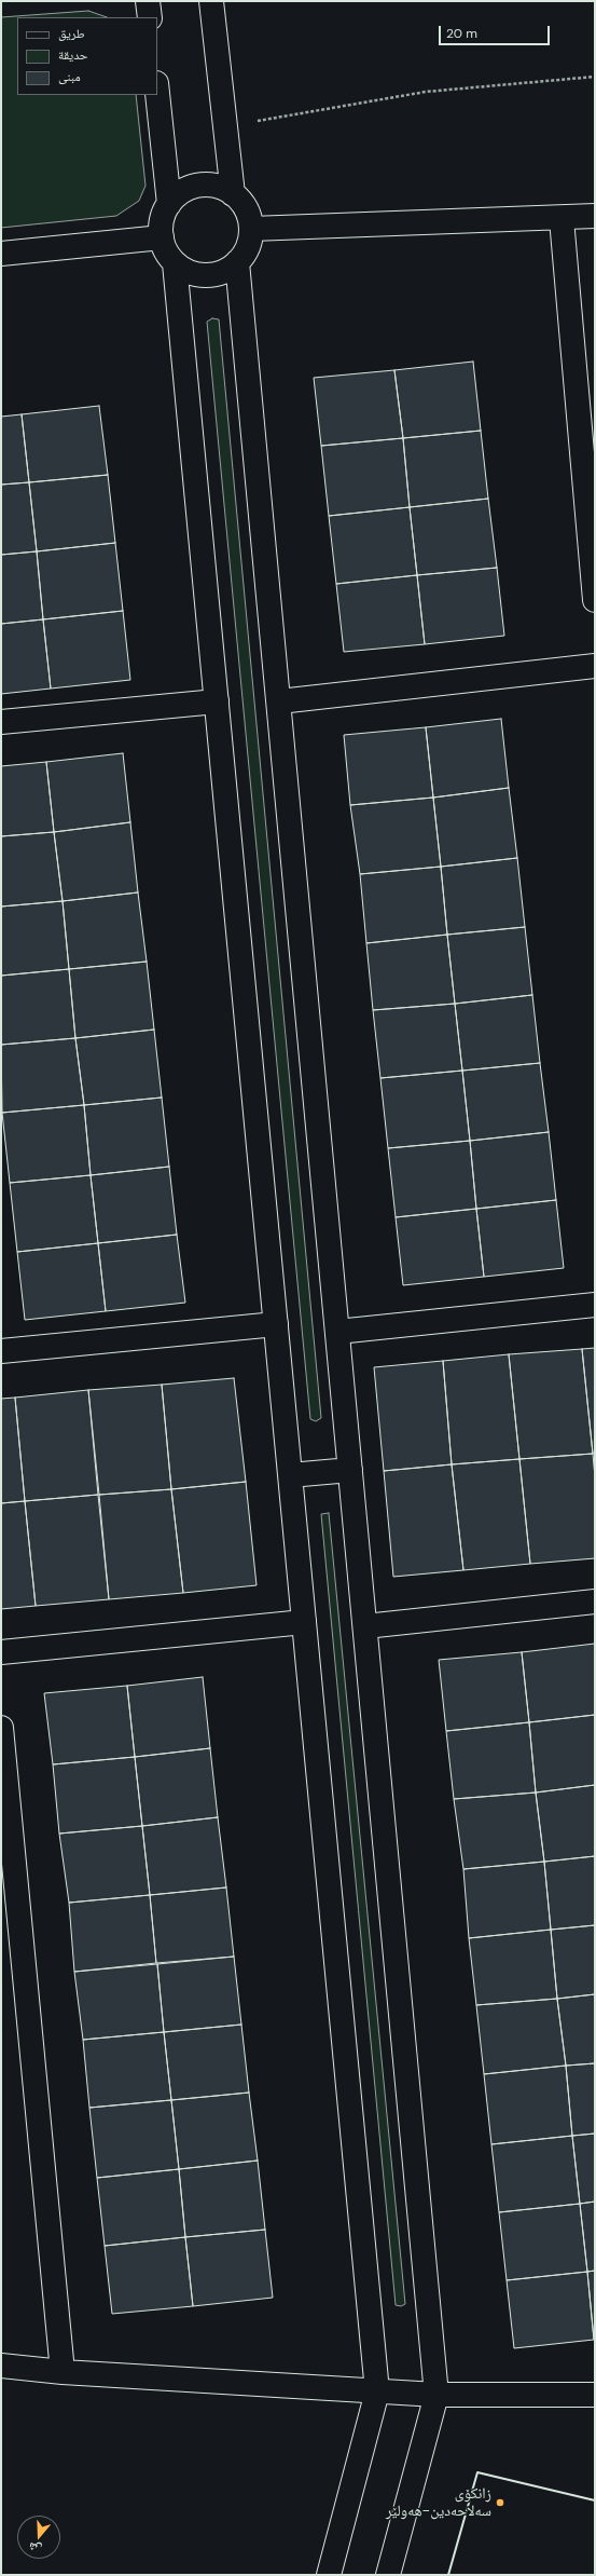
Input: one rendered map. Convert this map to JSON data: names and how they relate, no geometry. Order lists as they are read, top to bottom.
{
  "places": ["زانکۆی سەلاحەدین-هەولێر"],
  "legend": ["طريق", "حديقة", "مبنى"],
  "scale_bar": "20 m",
  "north": "bottom"
}
